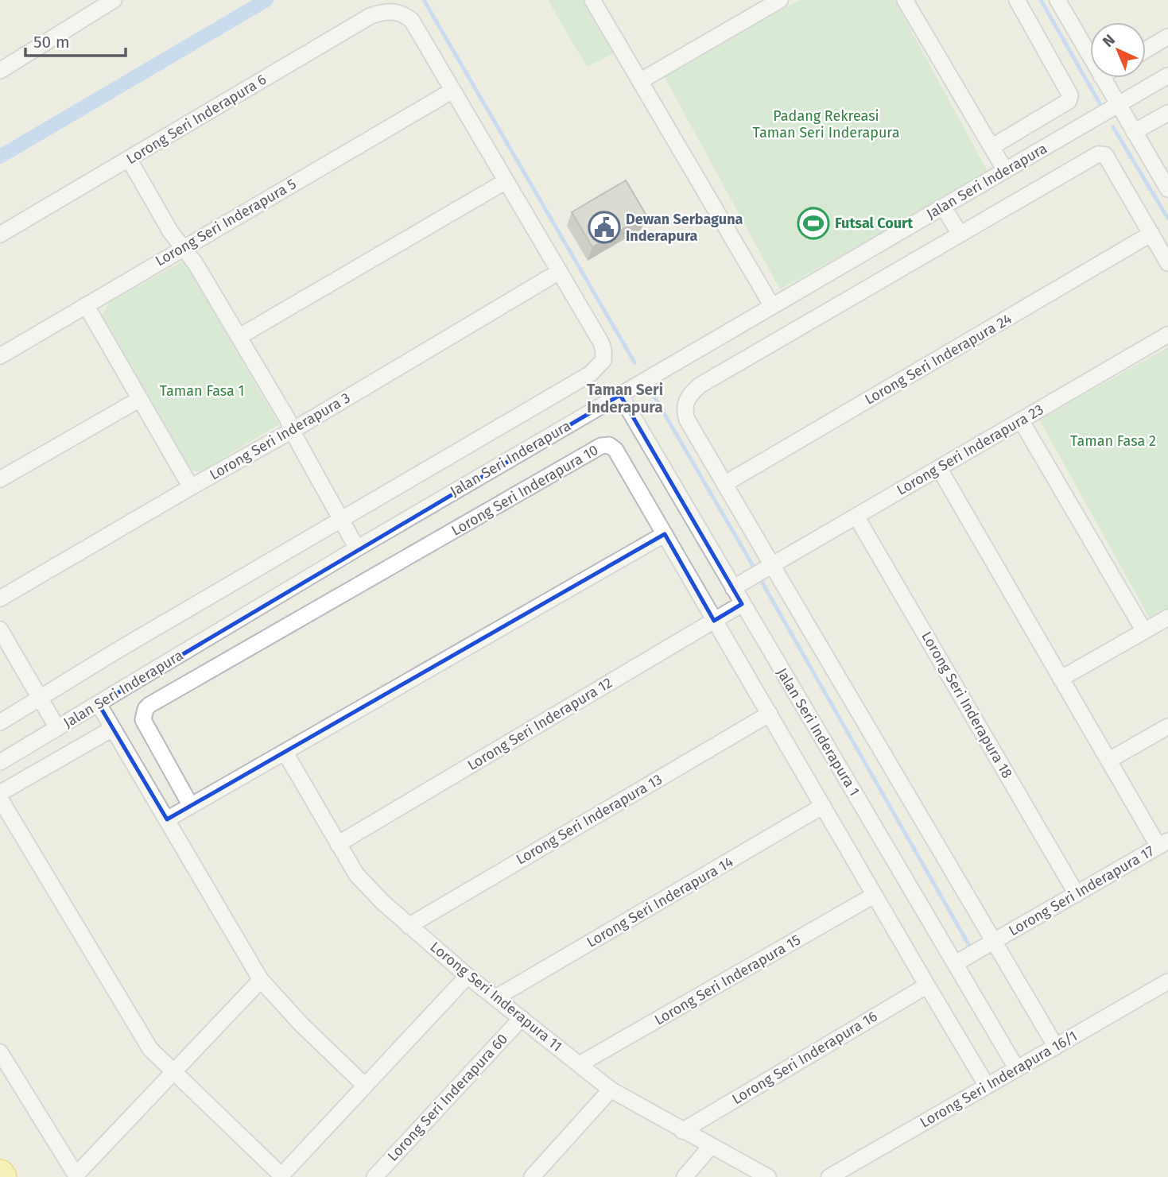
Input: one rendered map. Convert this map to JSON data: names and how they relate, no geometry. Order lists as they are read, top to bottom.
{
  "streets": {
    "street": [
      "Lorong Seri Inderapura 6",
      "Jalan Seri Inderapura",
      "Lorong Seri Inderapura 5",
      "Lorong Seri Inderapura 24",
      "Lorong Seri Inderapura 3",
      "Lorong Seri Inderapura 23",
      "Lorong Seri Inderapura 10",
      "Lorong Seri Inderapura 18",
      "Lorong Seri Inderapura 12",
      "Jalan Seri Inderapura 1",
      "Lorong Seri Inderapura 13",
      "Lorong Seri Inderapura 17",
      "Lorong Seri Inderapura 14",
      "Lorong Seri Inderapura 15",
      "Lorong Seri Inderapura 11",
      "Lorong Seri Inderapura 16",
      "Lorong Seri Inderapura 16/1",
      "Lorong Seri Inderapura 60"
    ]
  },
  "crossings": [
    ["Lorong Seri Inderapura 6", "Lorong Seri Inderapura 5"],
    ["Jalan Seri Inderapura", "Jalan Seri Inderapura 1"],
    ["Lorong Seri Inderapura 23", "Lorong Seri Inderapura 18"],
    ["Lorong Seri Inderapura 23", "Jalan Seri Inderapura 1"],
    ["Lorong Seri Inderapura 18", "Lorong Seri Inderapura 17"],
    ["Lorong Seri Inderapura 12", "Jalan Seri Inderapura 1"],
    ["Lorong Seri Inderapura 12", "Lorong Seri Inderapura 11"],
    ["Jalan Seri Inderapura 1", "Lorong Seri Inderapura 17"],
    ["Jalan Seri Inderapura 1", "Lorong Seri Inderapura 16/1"],
    ["Lorong Seri Inderapura 13", "Lorong Seri Inderapura 11"],
    ["Lorong Seri Inderapura 14", "Lorong Seri Inderapura 11"],
    ["Lorong Seri Inderapura 15", "Lorong Seri Inderapura 11"],
    ["Lorong Seri Inderapura 11", "Lorong Seri Inderapura 16"],
    ["Lorong Seri Inderapura 11", "Lorong Seri Inderapura 60"]
  ],
  "districts": ["Taman Seri Inderapura"],
  "parks": ["Padang Rekreasi Taman Seri Inderapura", "Taman Fasa 1", "Taman Fasa 2"],
  "places": {
    "sports": ["Futsal Court"],
    "public building": ["Dewan Serbaguna Inderapura"]
  },
  "scale_bar": "50 m",
  "north": "top left"
}
